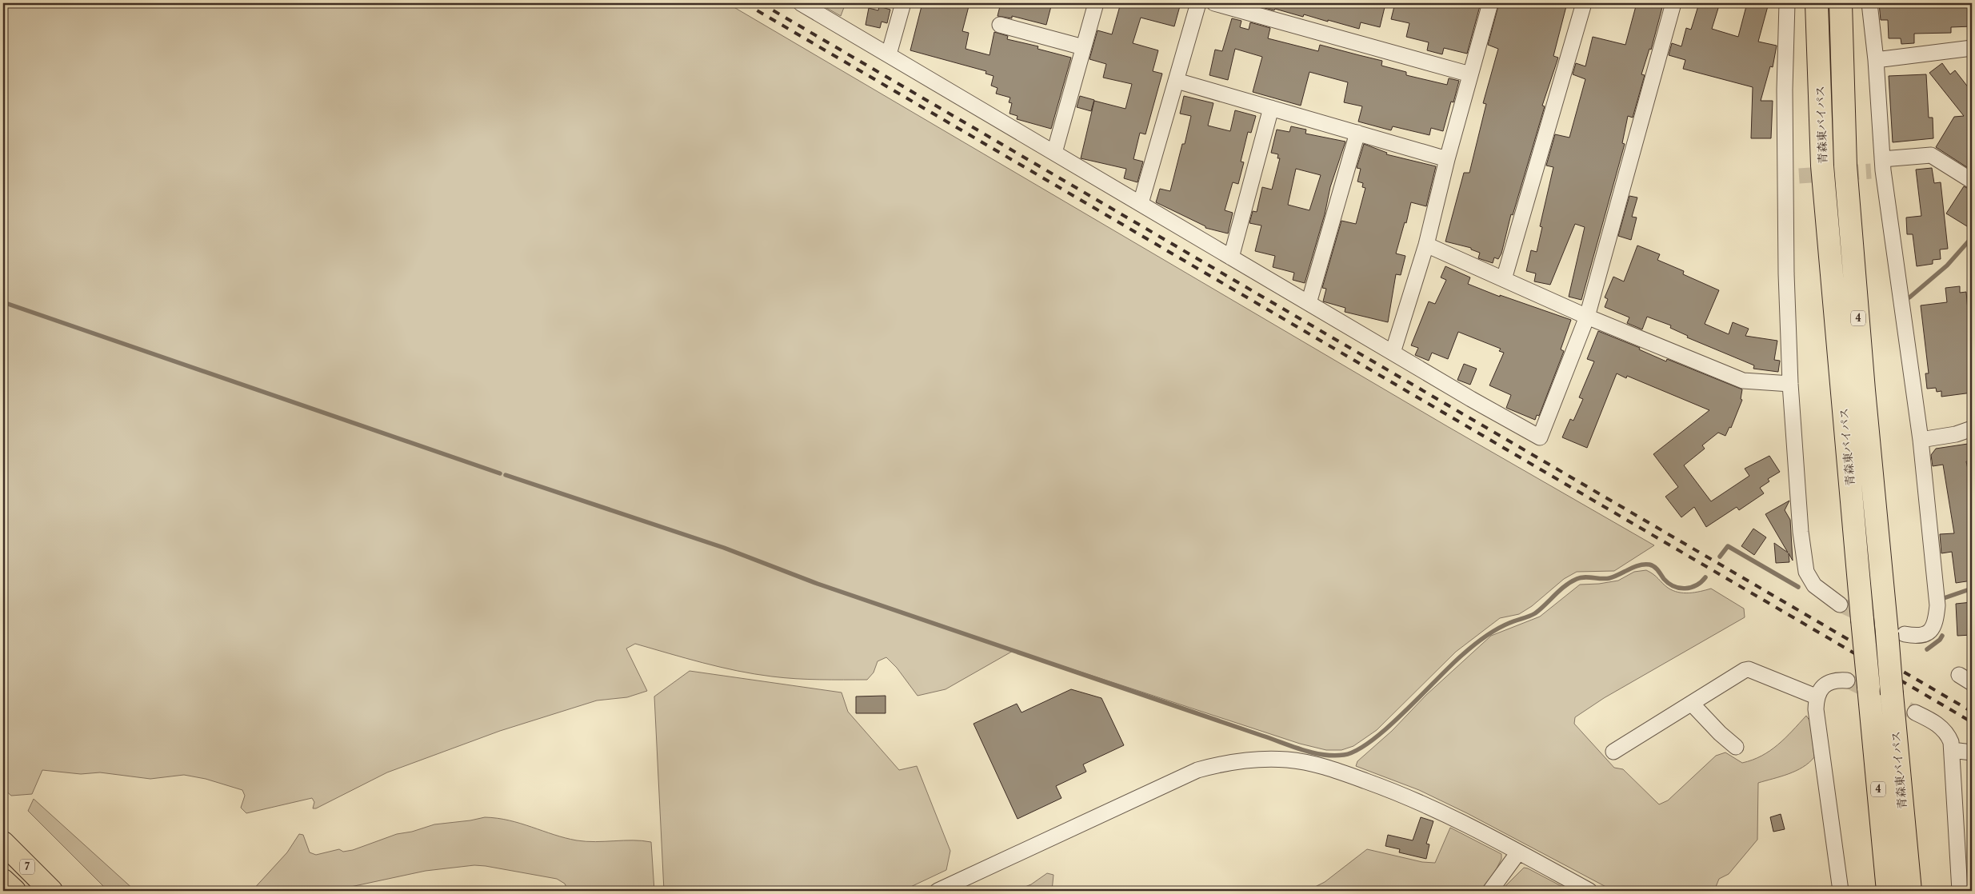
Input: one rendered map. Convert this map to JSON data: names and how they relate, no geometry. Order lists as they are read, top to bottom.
{
  "streets": {
    "highway": ["青森東バイパス", "4", "7"]
  }
}
